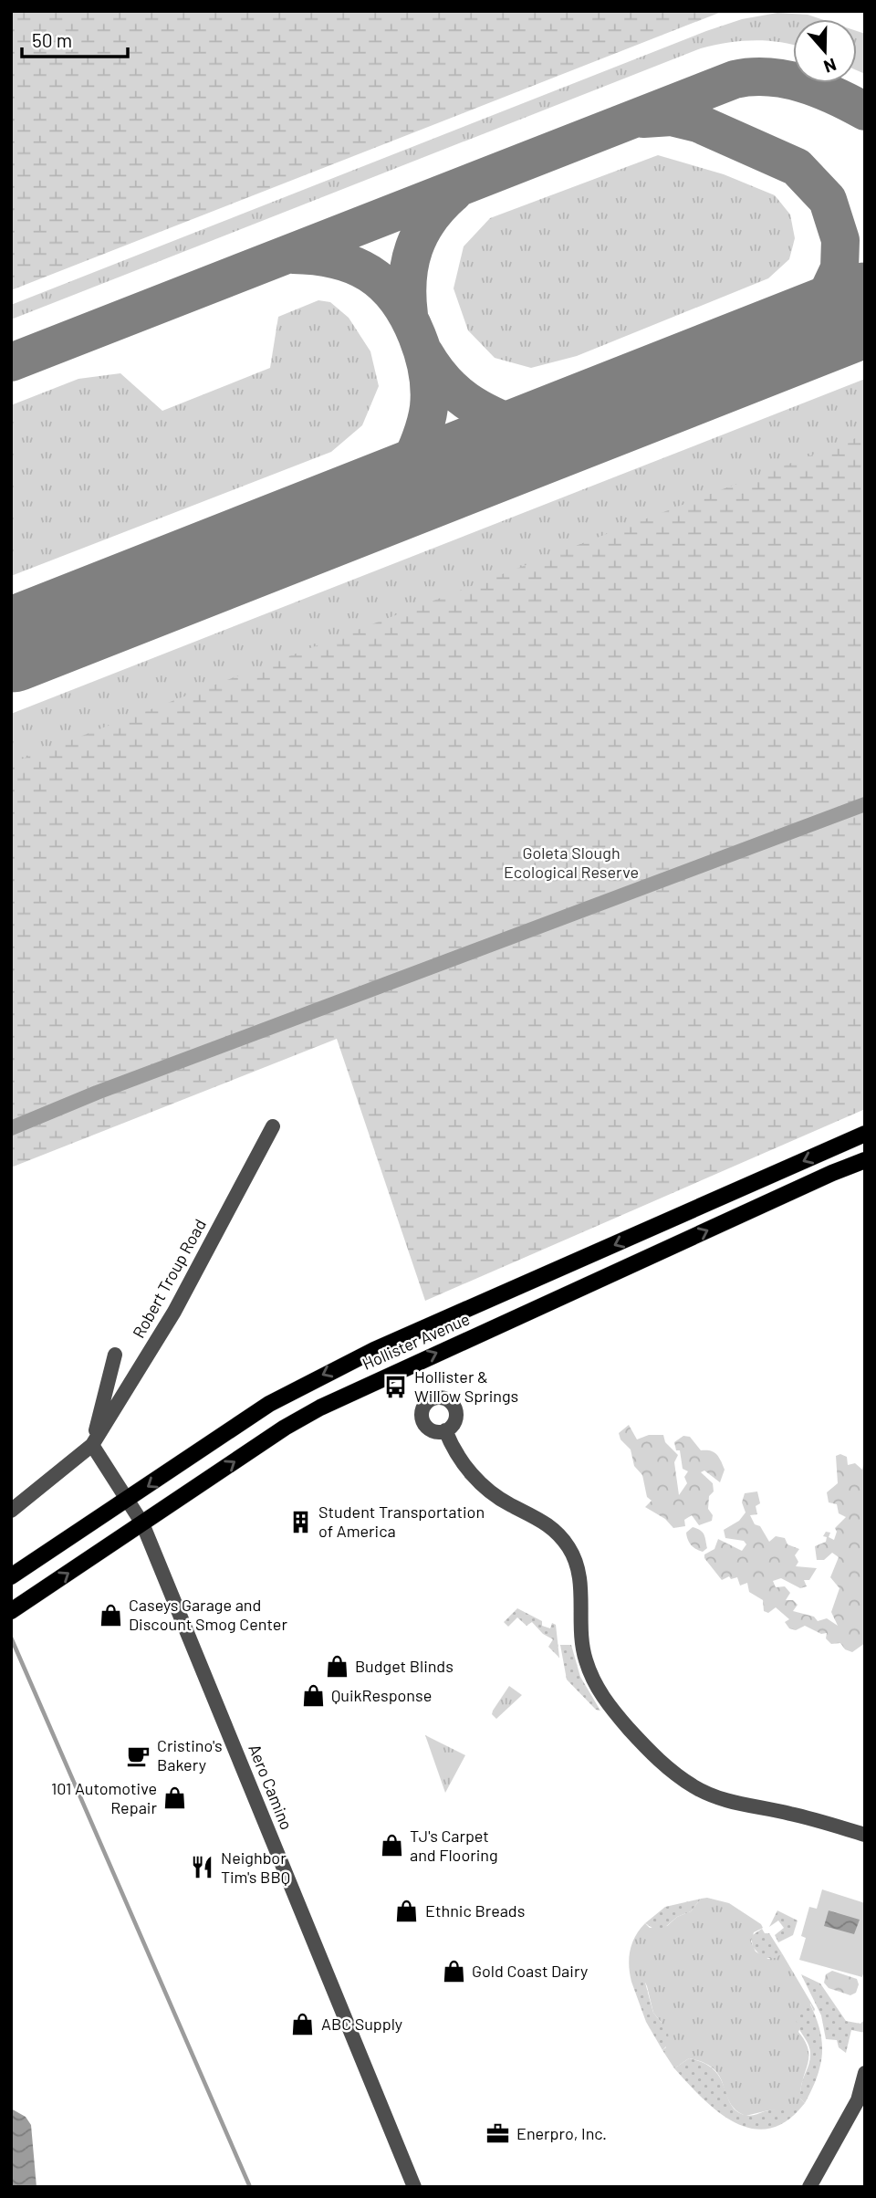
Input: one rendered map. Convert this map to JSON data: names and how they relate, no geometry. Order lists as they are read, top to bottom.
{
  "streets": {
    "main road": ["Hollister Avenue"],
    "street": ["Robert Troup Road", "Aero Camino"]
  },
  "crossings": [
    ["Robert Troup Road", "Aero Camino"],
    ["Hollister Avenue", "Aero Camino"]
  ],
  "parks": ["Goleta Slough Ecological Reserve"],
  "places": {
    "bus stop": ["Hollister & Willow Springs"],
    "building": ["Student Transportation of America"],
    "shop": [
      "Caseys Garage and Discount Smog Center",
      "Budget Blinds",
      "QuikResponse",
      "101 Automotive Repair",
      "TJ's Carpet and Flooring",
      "Ethnic Breads",
      "Gold Coast Dairy",
      "ABC Supply"
    ],
    "cafe": ["Cristino's Bakery"],
    "restaurant": ["Neighbor Tim's BBQ"],
    "office": ["Enerpro, Inc."]
  },
  "scale_bar": "50 m",
  "north": "bottom"
}
